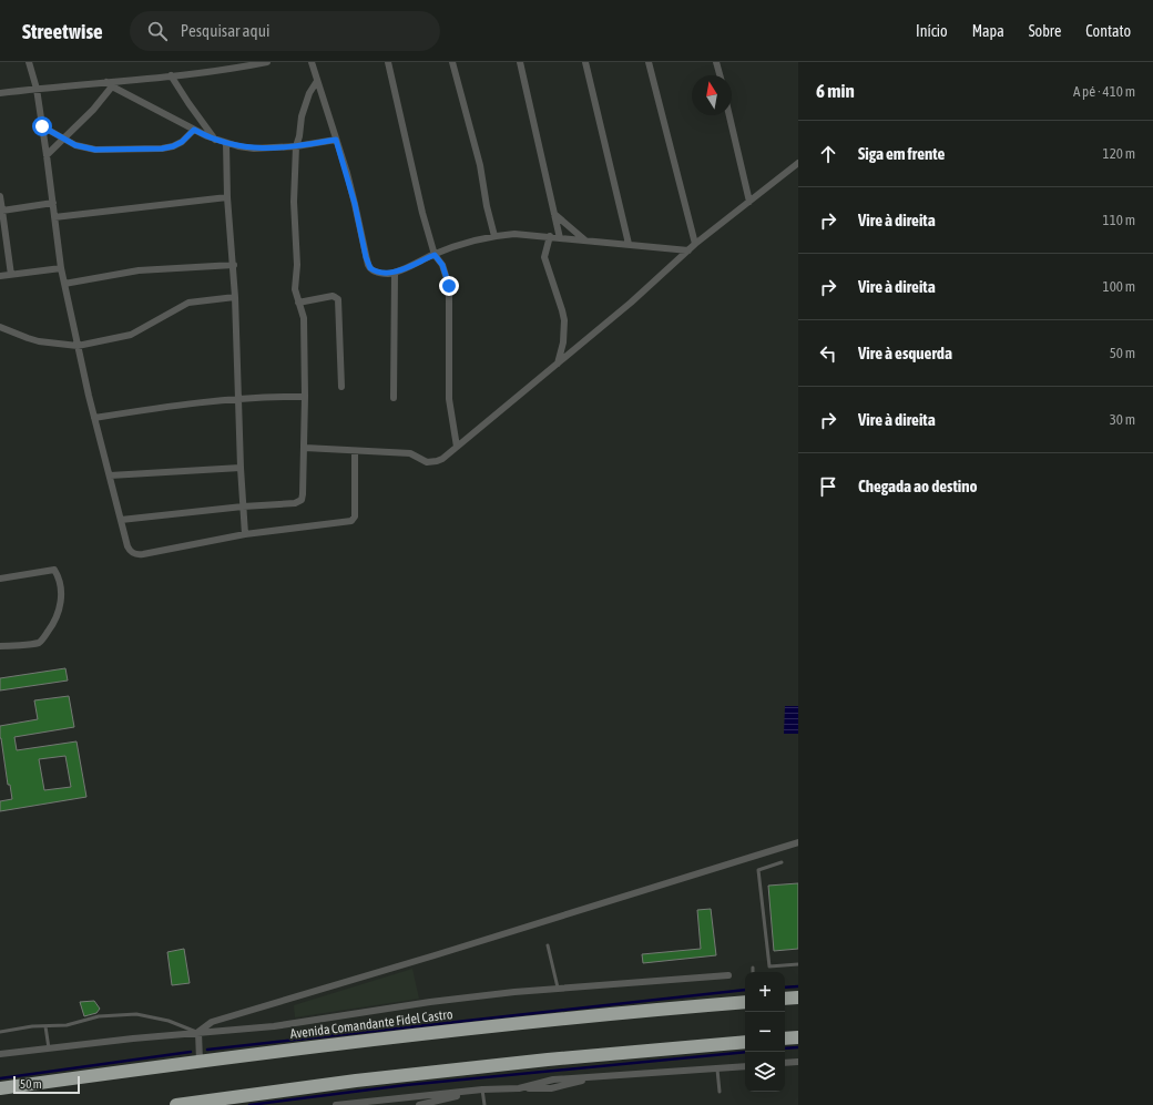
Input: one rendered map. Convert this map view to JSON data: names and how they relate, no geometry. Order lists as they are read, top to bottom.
{
  "streets": {
    "highway": ["Avenida Comandante Fidel Castro"]
  },
  "scale_bar": "50 m",
  "north": "top",
  "page": {
    "header": "Streetwise",
    "search": "Pesquisar aqui",
    "nav": [
      "Início",
      "Mapa",
      "Sobre",
      "Contato"
    ],
    "heading": ["6 min", "A pé · 410 m"],
    "list": [
      ["Siga em frente", "120 m"],
      ["Vire à direita", "110 m"],
      ["Vire à direita", "100 m"],
      ["Vire à esquerda", "50 m"],
      ["Vire à direita", "30 m"],
      "Chegada ao destino"
    ],
    "map_buttons": ["+", "−"],
    "scale": "50 m"
  }
}
